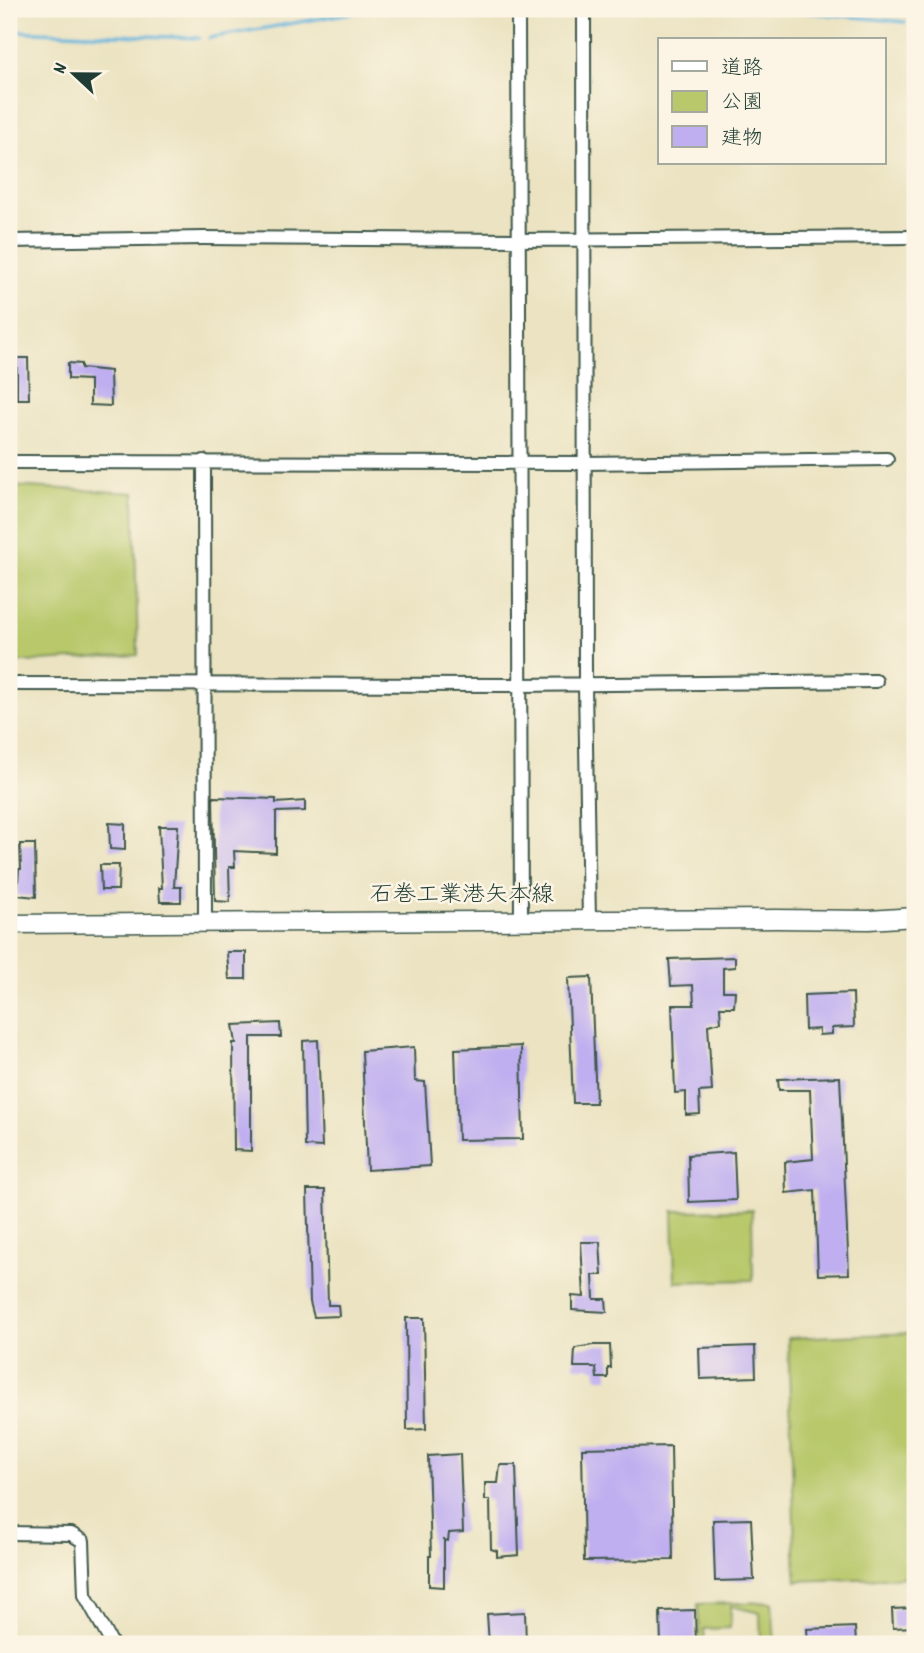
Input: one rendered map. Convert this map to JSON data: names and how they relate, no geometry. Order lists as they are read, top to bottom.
{
  "streets": {
    "main road": ["石巻工業港矢本線"]
  },
  "legend": ["道路", "公園", "建物"],
  "north": "left"
}
